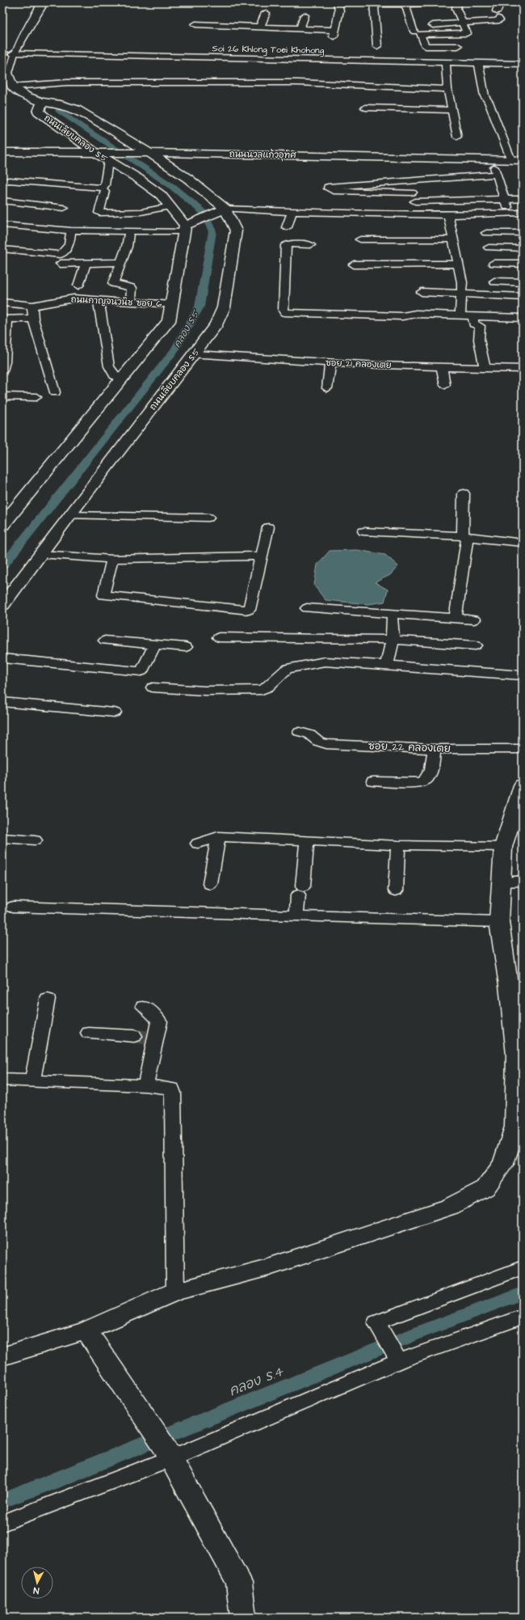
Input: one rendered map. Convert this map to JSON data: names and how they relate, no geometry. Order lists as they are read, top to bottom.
{
  "streets": {
    "street": [
      "Soi 26 Khlong Toei Khohong",
      "ถนนเลียบคลอง ร.5",
      "ถนนนวลแก้วอุทิศ",
      "ถนนกาญจนวนิช ซอย 6",
      "ซอย 21 คลองเตย",
      "ซอย 22 คลองเตย"
    ]
  },
  "crossings": [
    ["ถนนเลียบคลอง ร.5", "ถนนนวลแก้วอุทิศ"],
    ["ถนนเลียบคลอง ร.5", "ซอย 21 คลองเตย"]
  ],
  "water": ["คลอง ร.5", "คลอง ร.4"],
  "north": "bottom"
}
